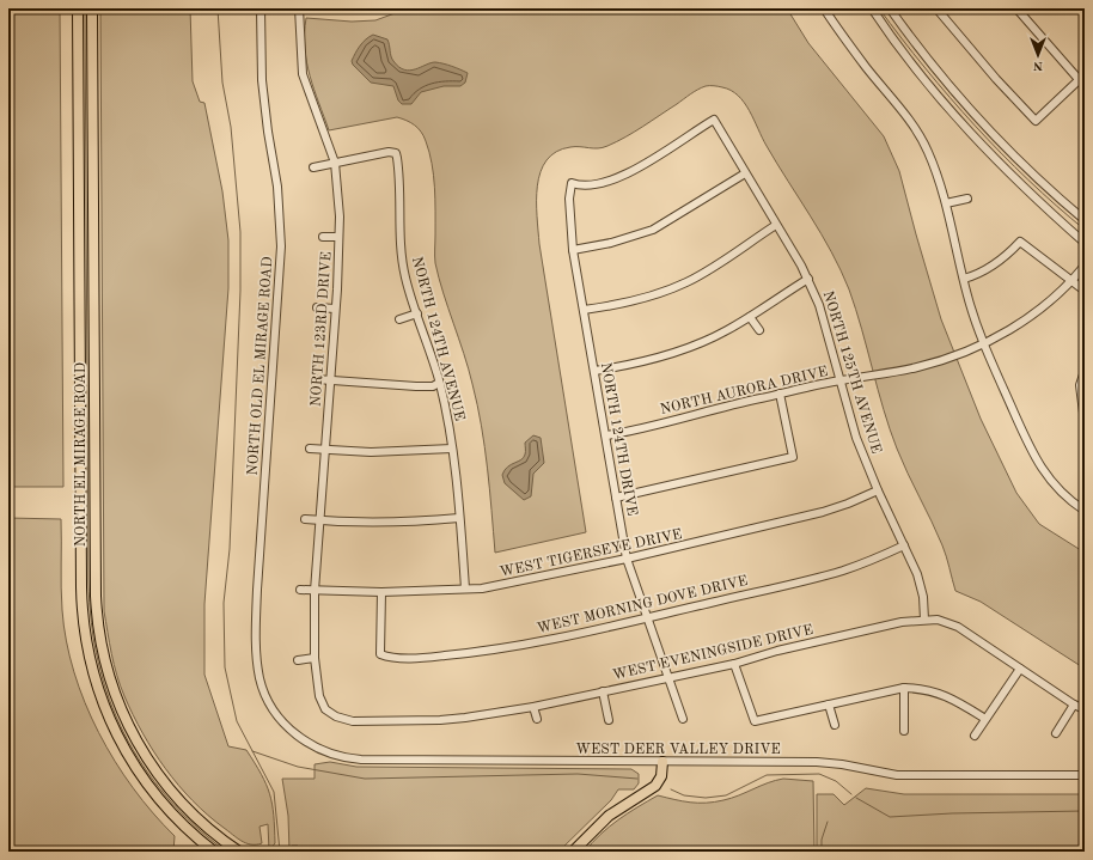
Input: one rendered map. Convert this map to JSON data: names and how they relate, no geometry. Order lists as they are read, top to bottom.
{
  "streets": {
    "main road": ["NORTH EL MIRAGE ROAD"],
    "street": [
      "NORTH 123RD DRIVE",
      "NORTH 124TH AVENUE",
      "NORTH OLD EL MIRAGE ROAD",
      "NORTH 125TH AVENUE",
      "NORTH AURORA DRIVE",
      "NORTH 124TH DRIVE",
      "WEST TIGERSEYE DRIVE",
      "WEST MORNING DOVE DRIVE",
      "WEST EVENINGSIDE DRIVE",
      "WEST DEER VALLEY DRIVE"
    ]
  },
  "crossings": [
    ["NORTH 123RD DRIVE", "NORTH 124TH AVENUE"],
    ["NORTH 123RD DRIVE", "WEST TIGERSEYE DRIVE"],
    ["NORTH 123RD DRIVE", "WEST EVENINGSIDE DRIVE"],
    ["NORTH 124TH AVENUE", "WEST TIGERSEYE DRIVE"],
    ["NORTH OLD EL MIRAGE ROAD", "WEST DEER VALLEY DRIVE"],
    ["NORTH 125TH AVENUE", "NORTH AURORA DRIVE"],
    ["NORTH 125TH AVENUE", "NORTH 124TH DRIVE"],
    ["NORTH 125TH AVENUE", "WEST TIGERSEYE DRIVE"],
    ["NORTH 125TH AVENUE", "WEST MORNING DOVE DRIVE"],
    ["NORTH 125TH AVENUE", "WEST EVENINGSIDE DRIVE"],
    ["NORTH AURORA DRIVE", "NORTH 124TH DRIVE"],
    ["NORTH 124TH DRIVE", "WEST TIGERSEYE DRIVE"],
    ["NORTH 124TH DRIVE", "WEST MORNING DOVE DRIVE"],
    ["NORTH 124TH DRIVE", "WEST EVENINGSIDE DRIVE"],
    ["WEST TIGERSEYE DRIVE", "WEST MORNING DOVE DRIVE"]
  ],
  "north": "bottom"
}
